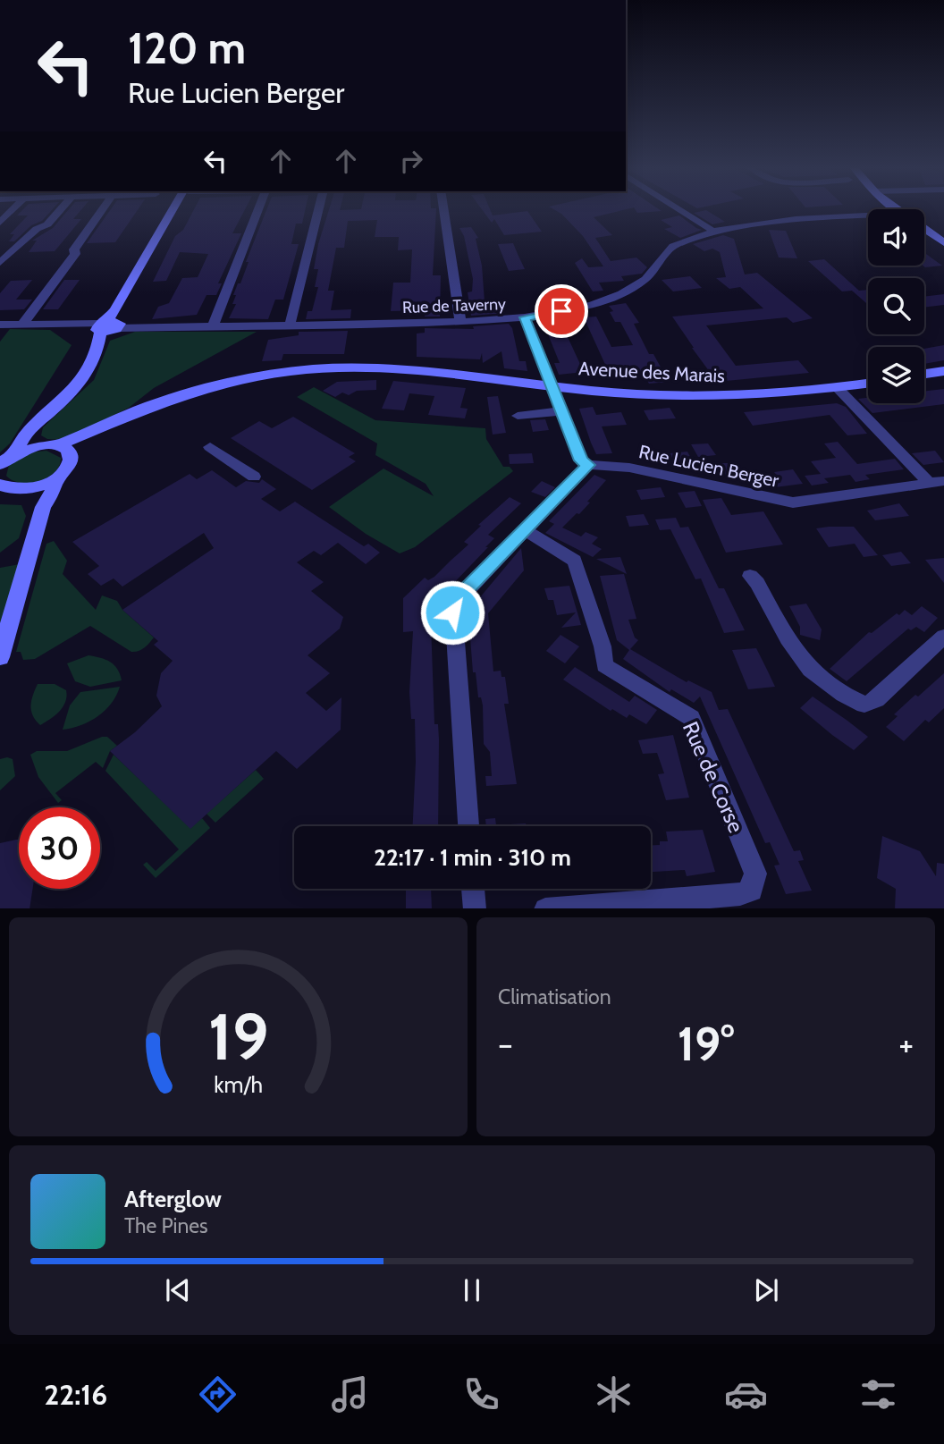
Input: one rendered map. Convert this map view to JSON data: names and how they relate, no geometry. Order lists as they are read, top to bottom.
{
  "streets": {
    "main road": ["Avenue des Marais"],
    "street": ["Rue de Taverny", "Rue Lucien Berger", "Rue de Corse"]
  },
  "page": {
    "turn": ["120 m", "Rue Lucien Berger"],
    "limit": "30",
    "trip": "22:17 · 1 min · 310 m",
    "tile": "Climatisation",
    "heat": ["−", "19°", "+"],
    "song": ["Afterglow", "The Pines"],
    "tabs": "22:16",
    "gauge": ["19", "km/h"]
  }
}
